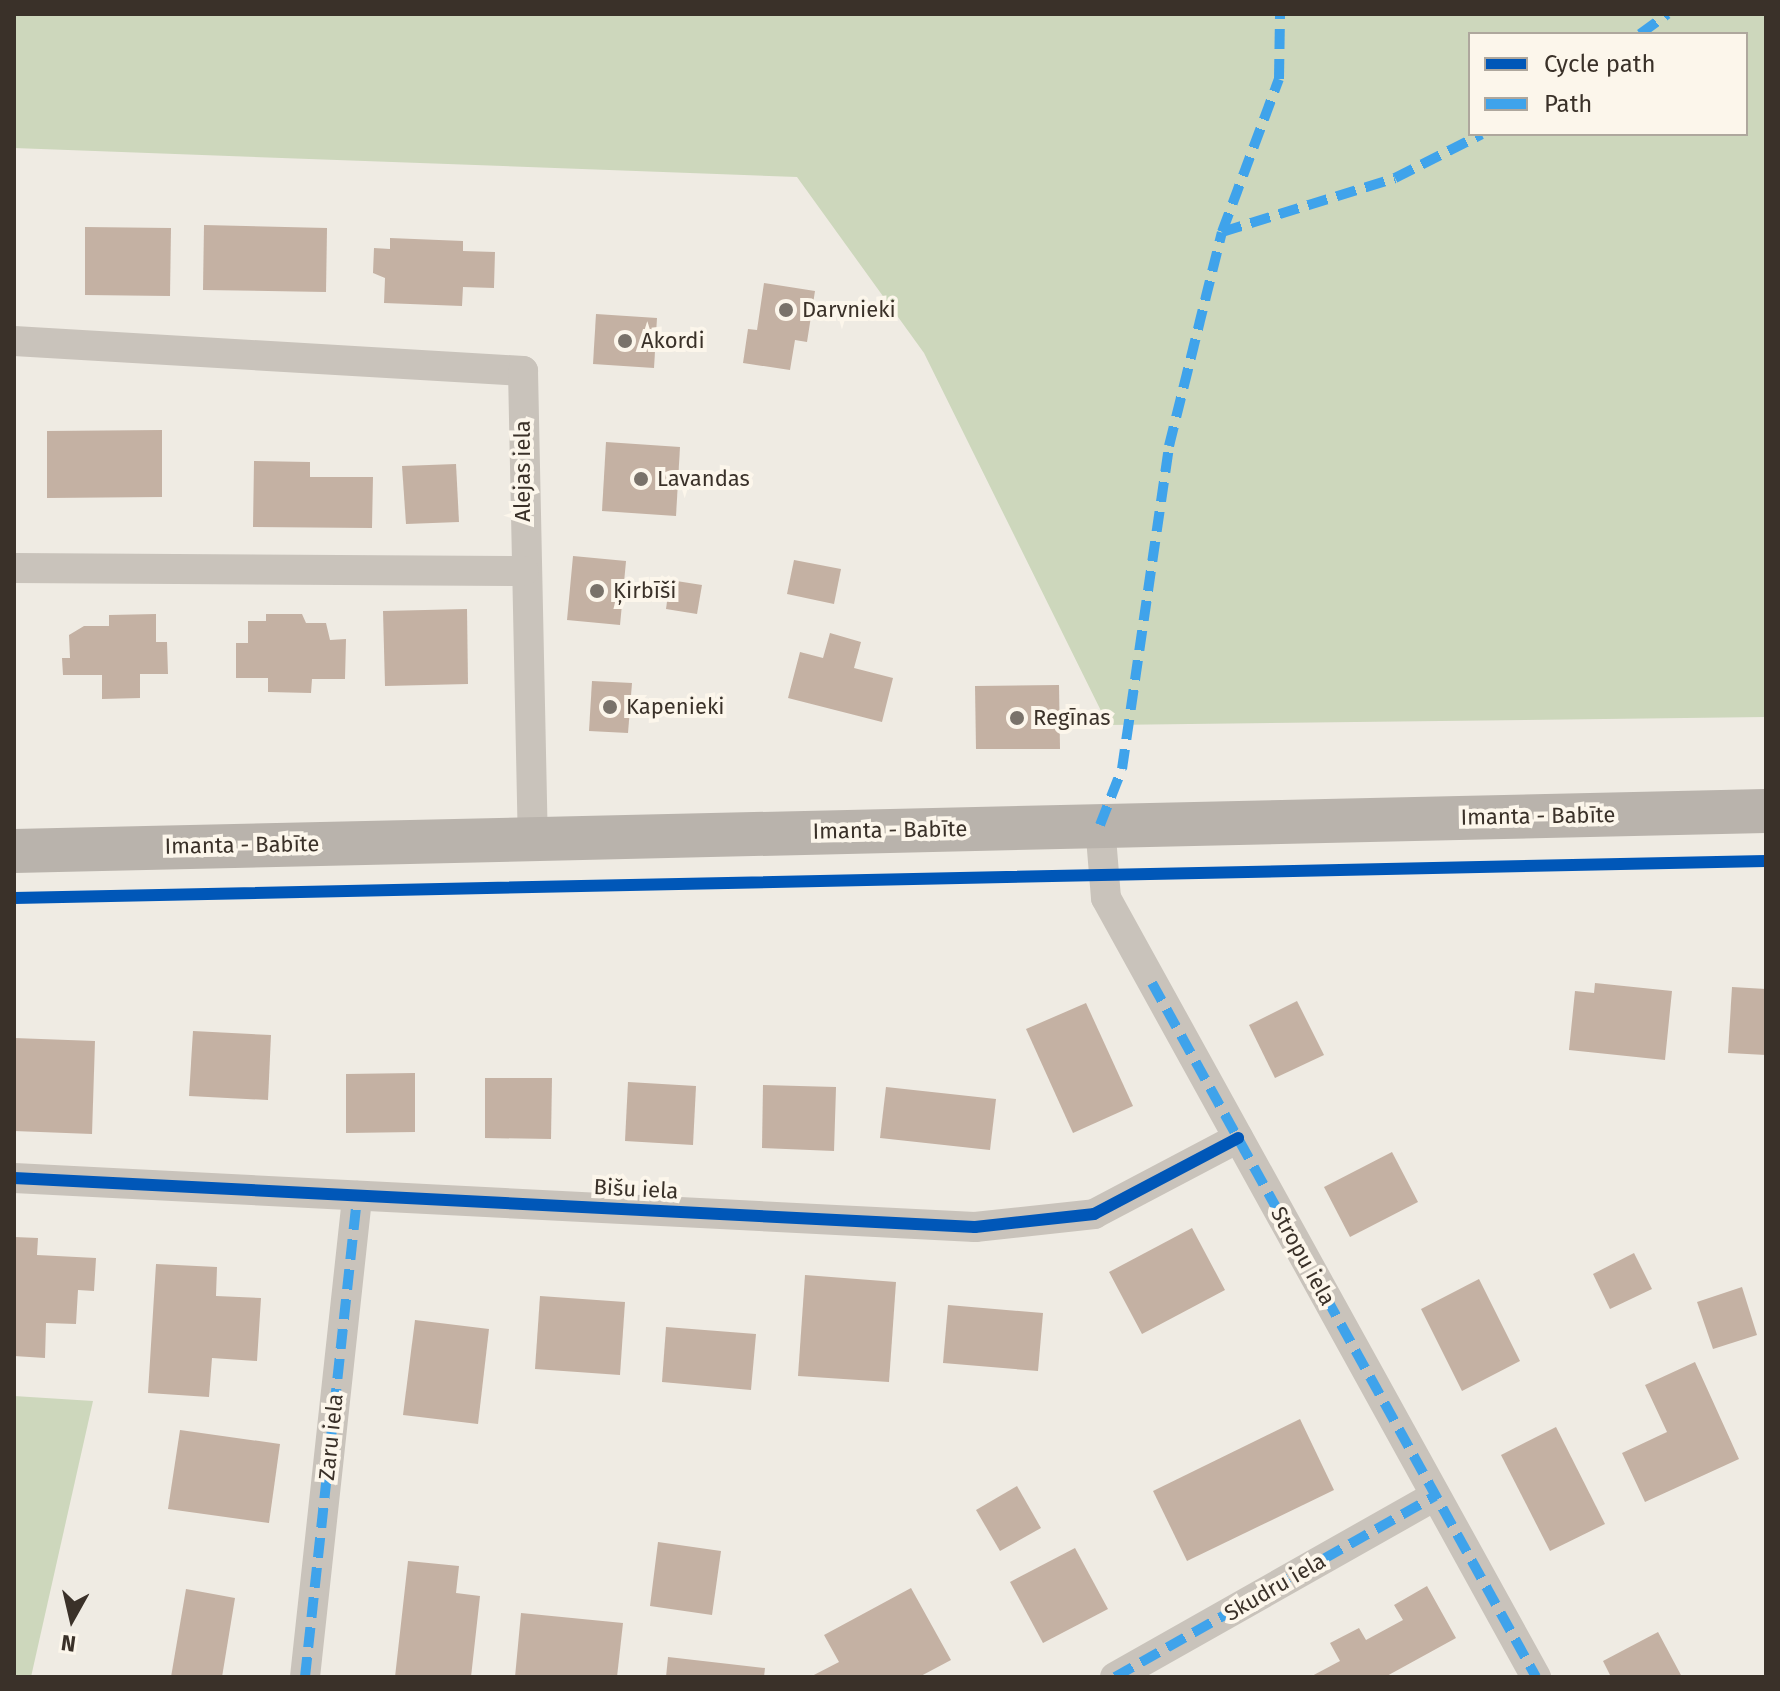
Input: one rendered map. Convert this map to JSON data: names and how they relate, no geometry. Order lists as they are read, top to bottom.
{
  "streets": {
    "main road": ["Imanta - Babīte"],
    "street": [
      "Alejas iela",
      "Bišu iela",
      "Stropu iela",
      "Zaru iela",
      "Skudru iela"
    ]
  },
  "crossings": [
    ["Imanta - Babīte", "Stropu iela"],
    ["Bišu iela", "Stropu iela"],
    ["Bišu iela", "Zaru iela"],
    ["Stropu iela", "Skudru iela"]
  ],
  "places": [
    "Darvnieki",
    "Akordi",
    "Lavandas",
    "Ķirbīši",
    "Kapenieki",
    "Regīnas"
  ],
  "legend": ["Cycle path", "Path"],
  "north": "bottom"
}
